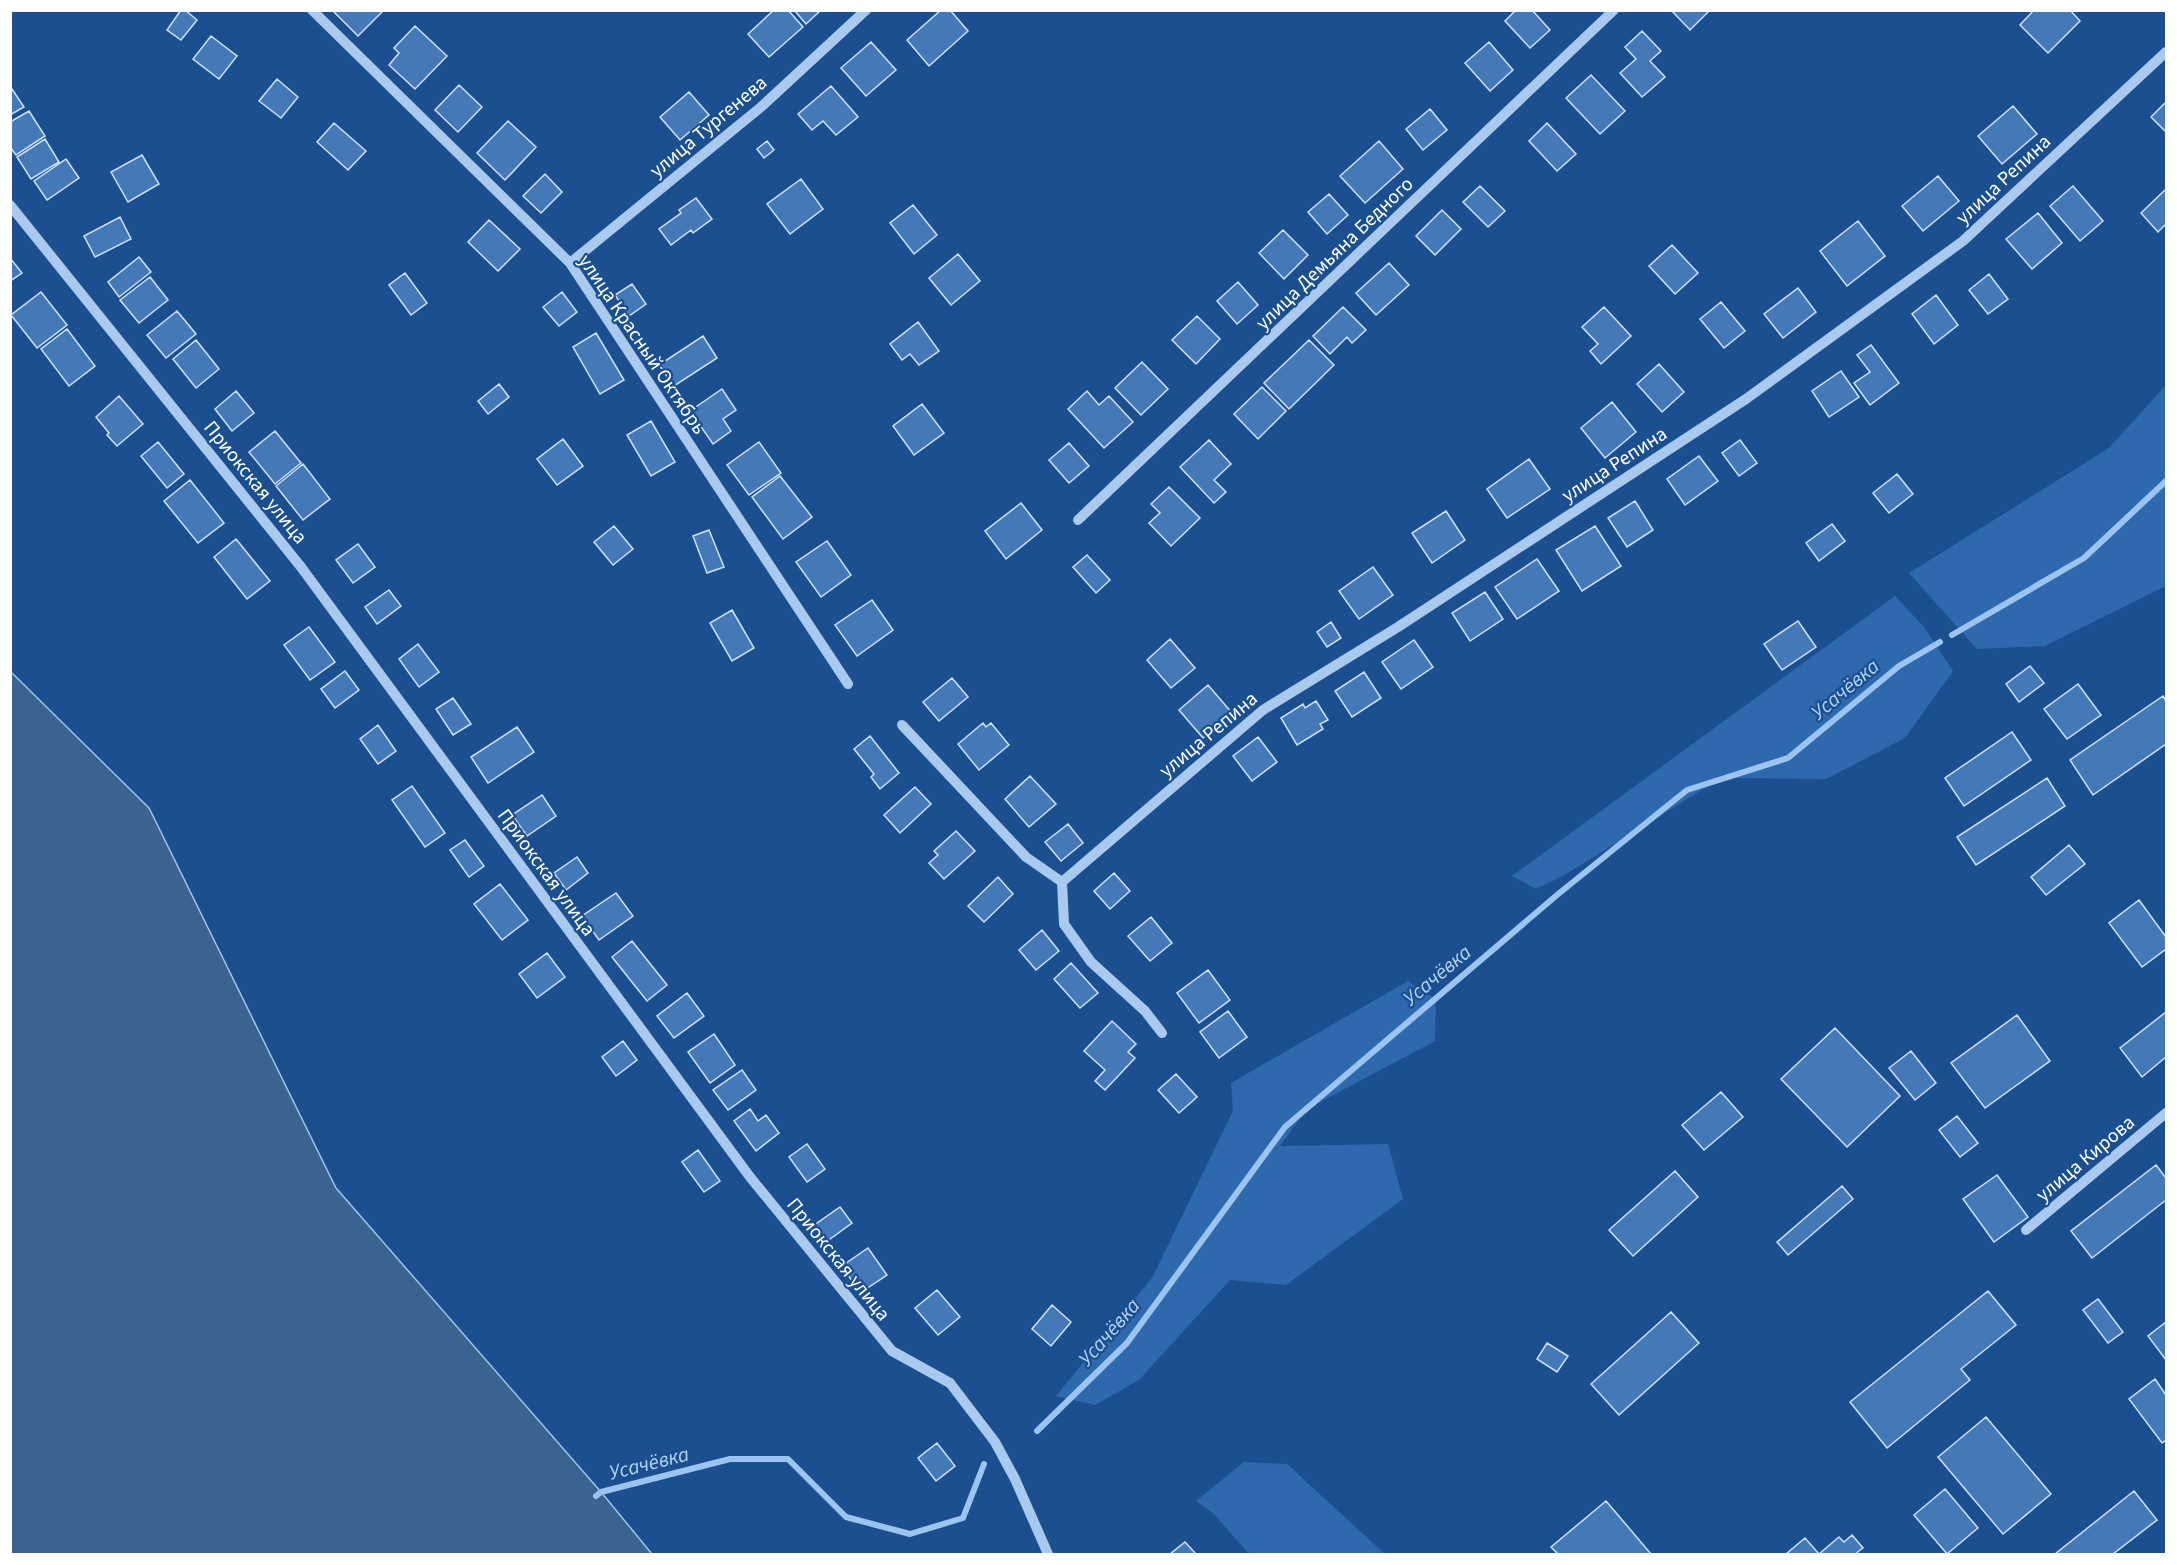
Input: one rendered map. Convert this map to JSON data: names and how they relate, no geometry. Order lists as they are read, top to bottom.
{
  "streets": {
    "street": [
      "улица Тургенева",
      "улица Репина",
      "улица Демьяна Бедного",
      "улица Красный Октябрь",
      "Приокская улица",
      "улица Кирова"
    ]
  },
  "crossings": [
    ["улица Тургенева", "улица Красный Октябрь"]
  ],
  "water": ["Усачёвка"]
}
